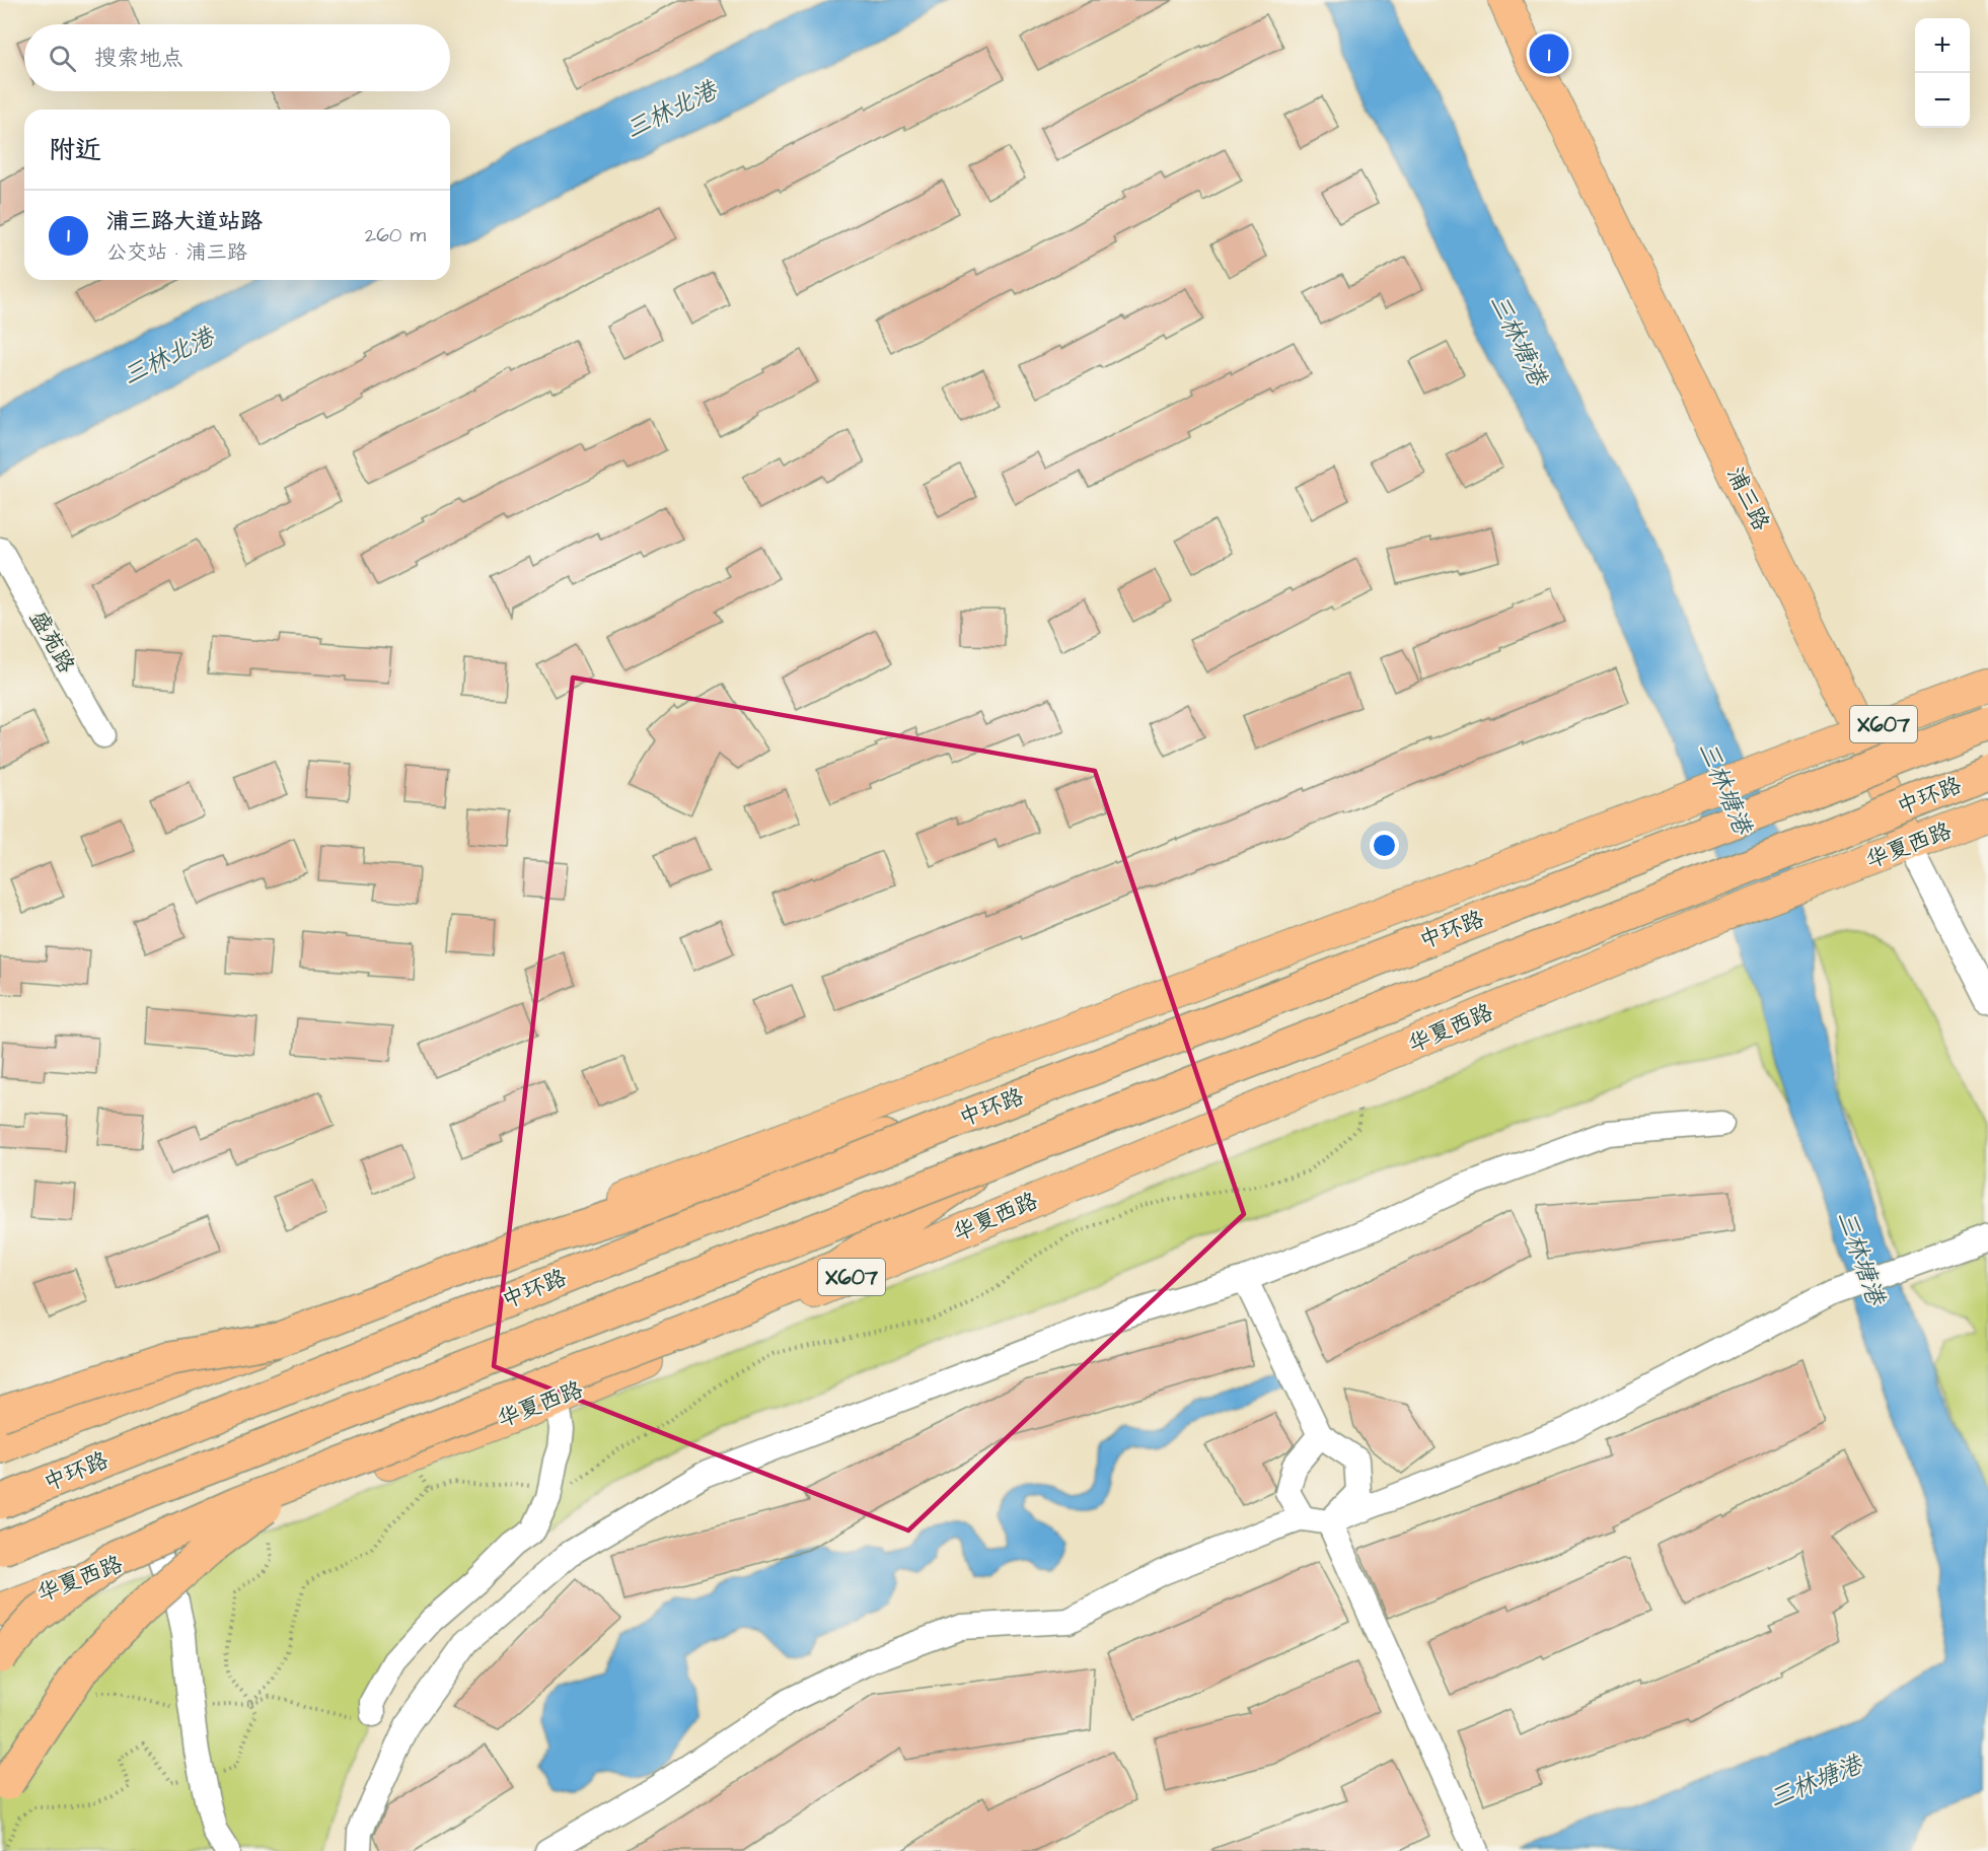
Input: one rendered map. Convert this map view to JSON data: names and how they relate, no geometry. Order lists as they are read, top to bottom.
{
  "streets": {
    "highway": ["中环路"],
    "main road": ["浦三路", "X607", "华夏西路"],
    "street": ["盛苑路"]
  },
  "crossings": [
    ["浦三路", "X607"],
    ["浦三路", "华夏西路"]
  ],
  "water": ["三林北港", "三林塘港"],
  "page": {
    "map_buttons": ["+", "−"],
    "search": "搜索地点",
    "pins": "1",
    "heading": "附近",
    "list": [
      {
        "mark": "1",
        "name": "浦三路大道站路",
        "note": "公交站 · 浦三路",
        "value": "260 m"
      }
    ]
  }
}
